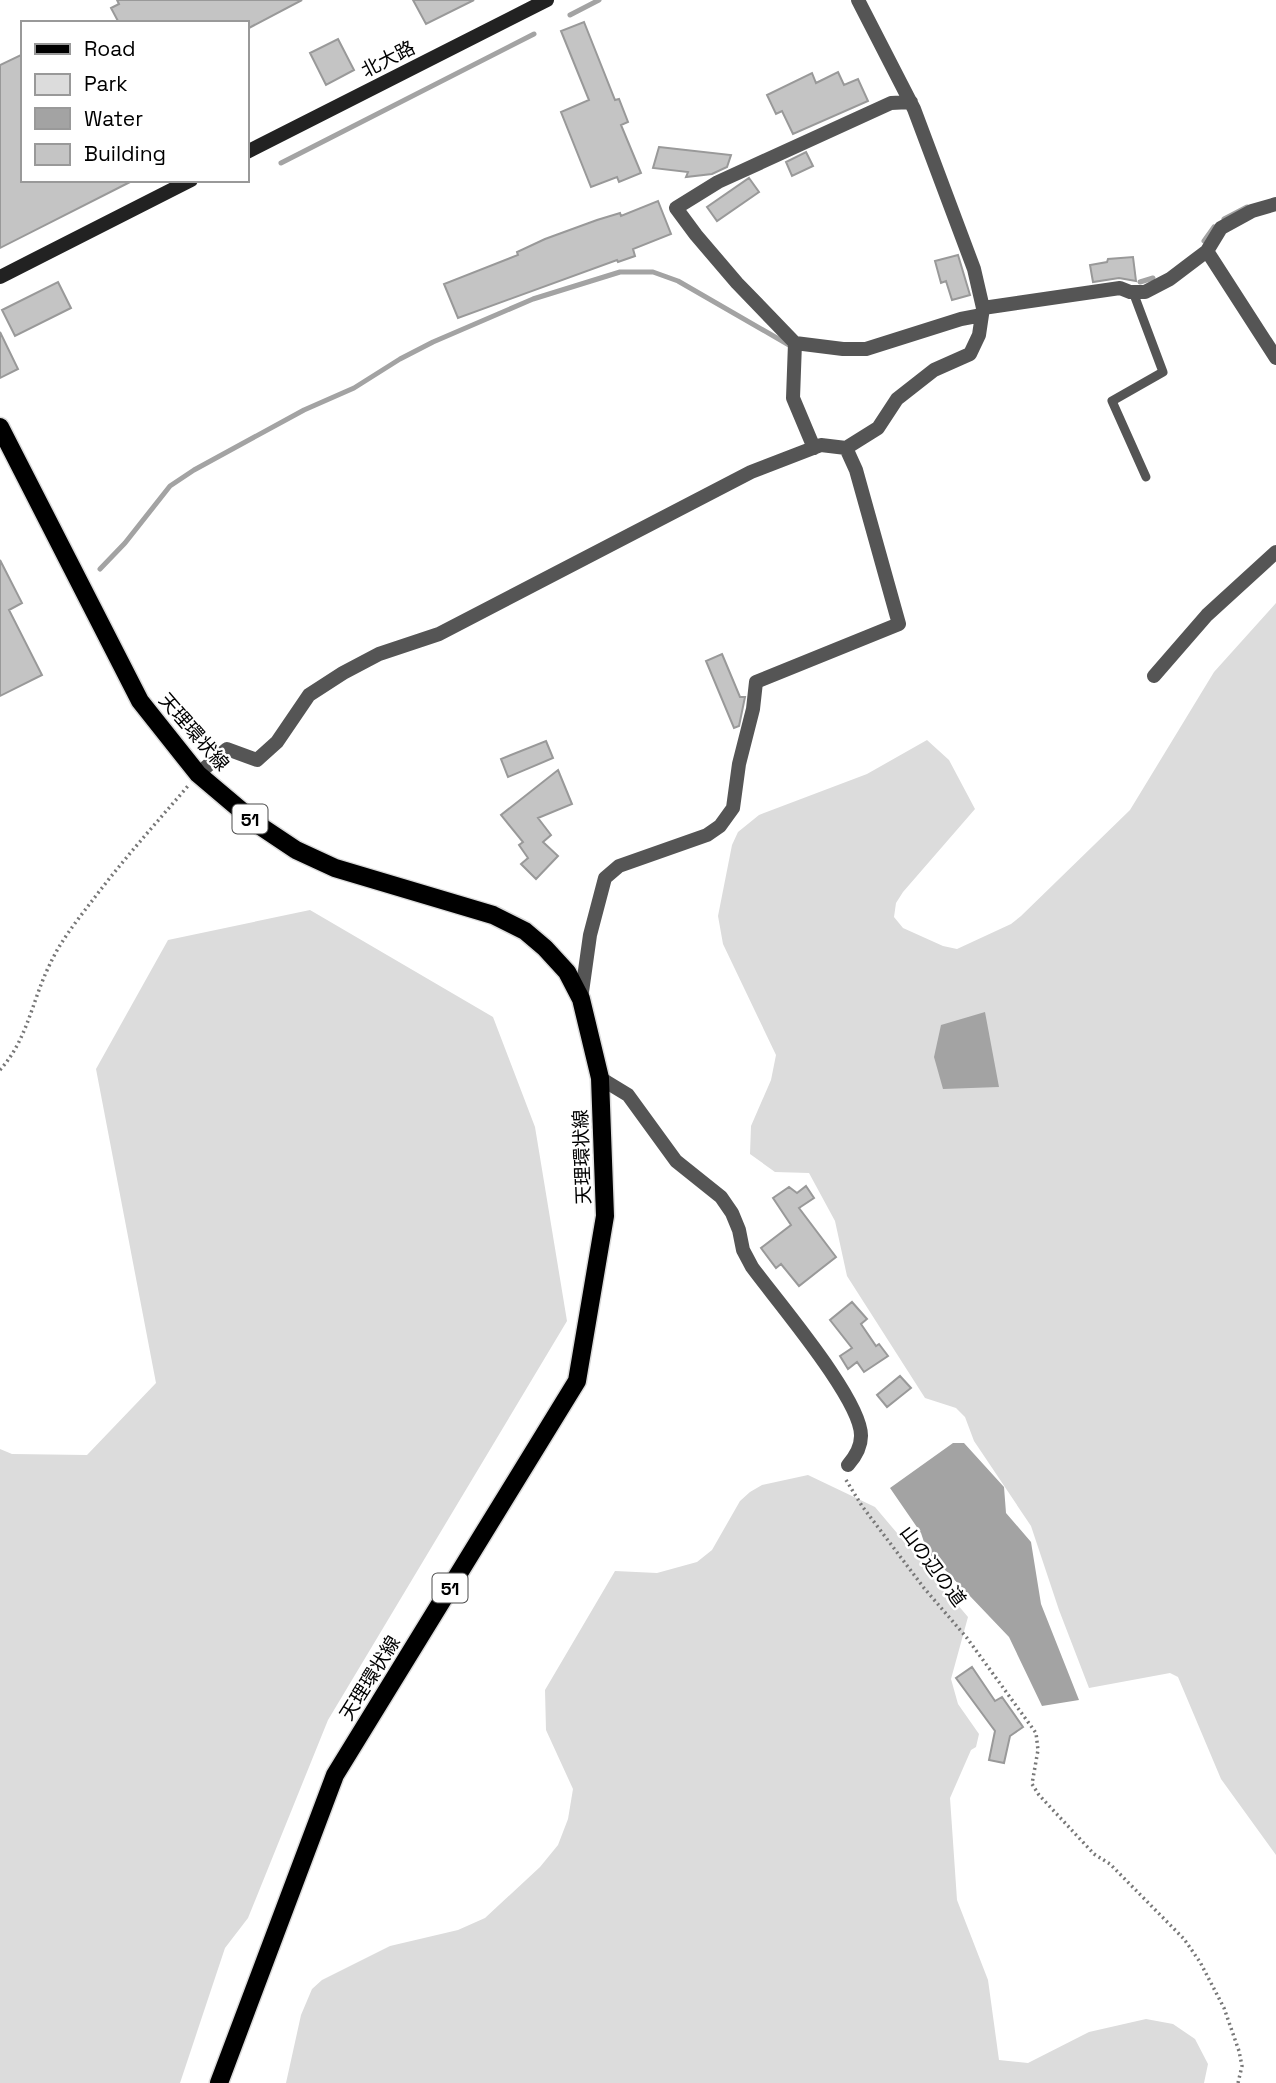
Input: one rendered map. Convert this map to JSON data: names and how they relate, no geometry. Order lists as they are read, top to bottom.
{
  "streets": {
    "main road": ["天理環状線", "51"],
    "street": ["北大路"],
    "path": ["山の辺の道"]
  },
  "legend": [
    "Road",
    "Park",
    "Water",
    "Building"
  ]
}
